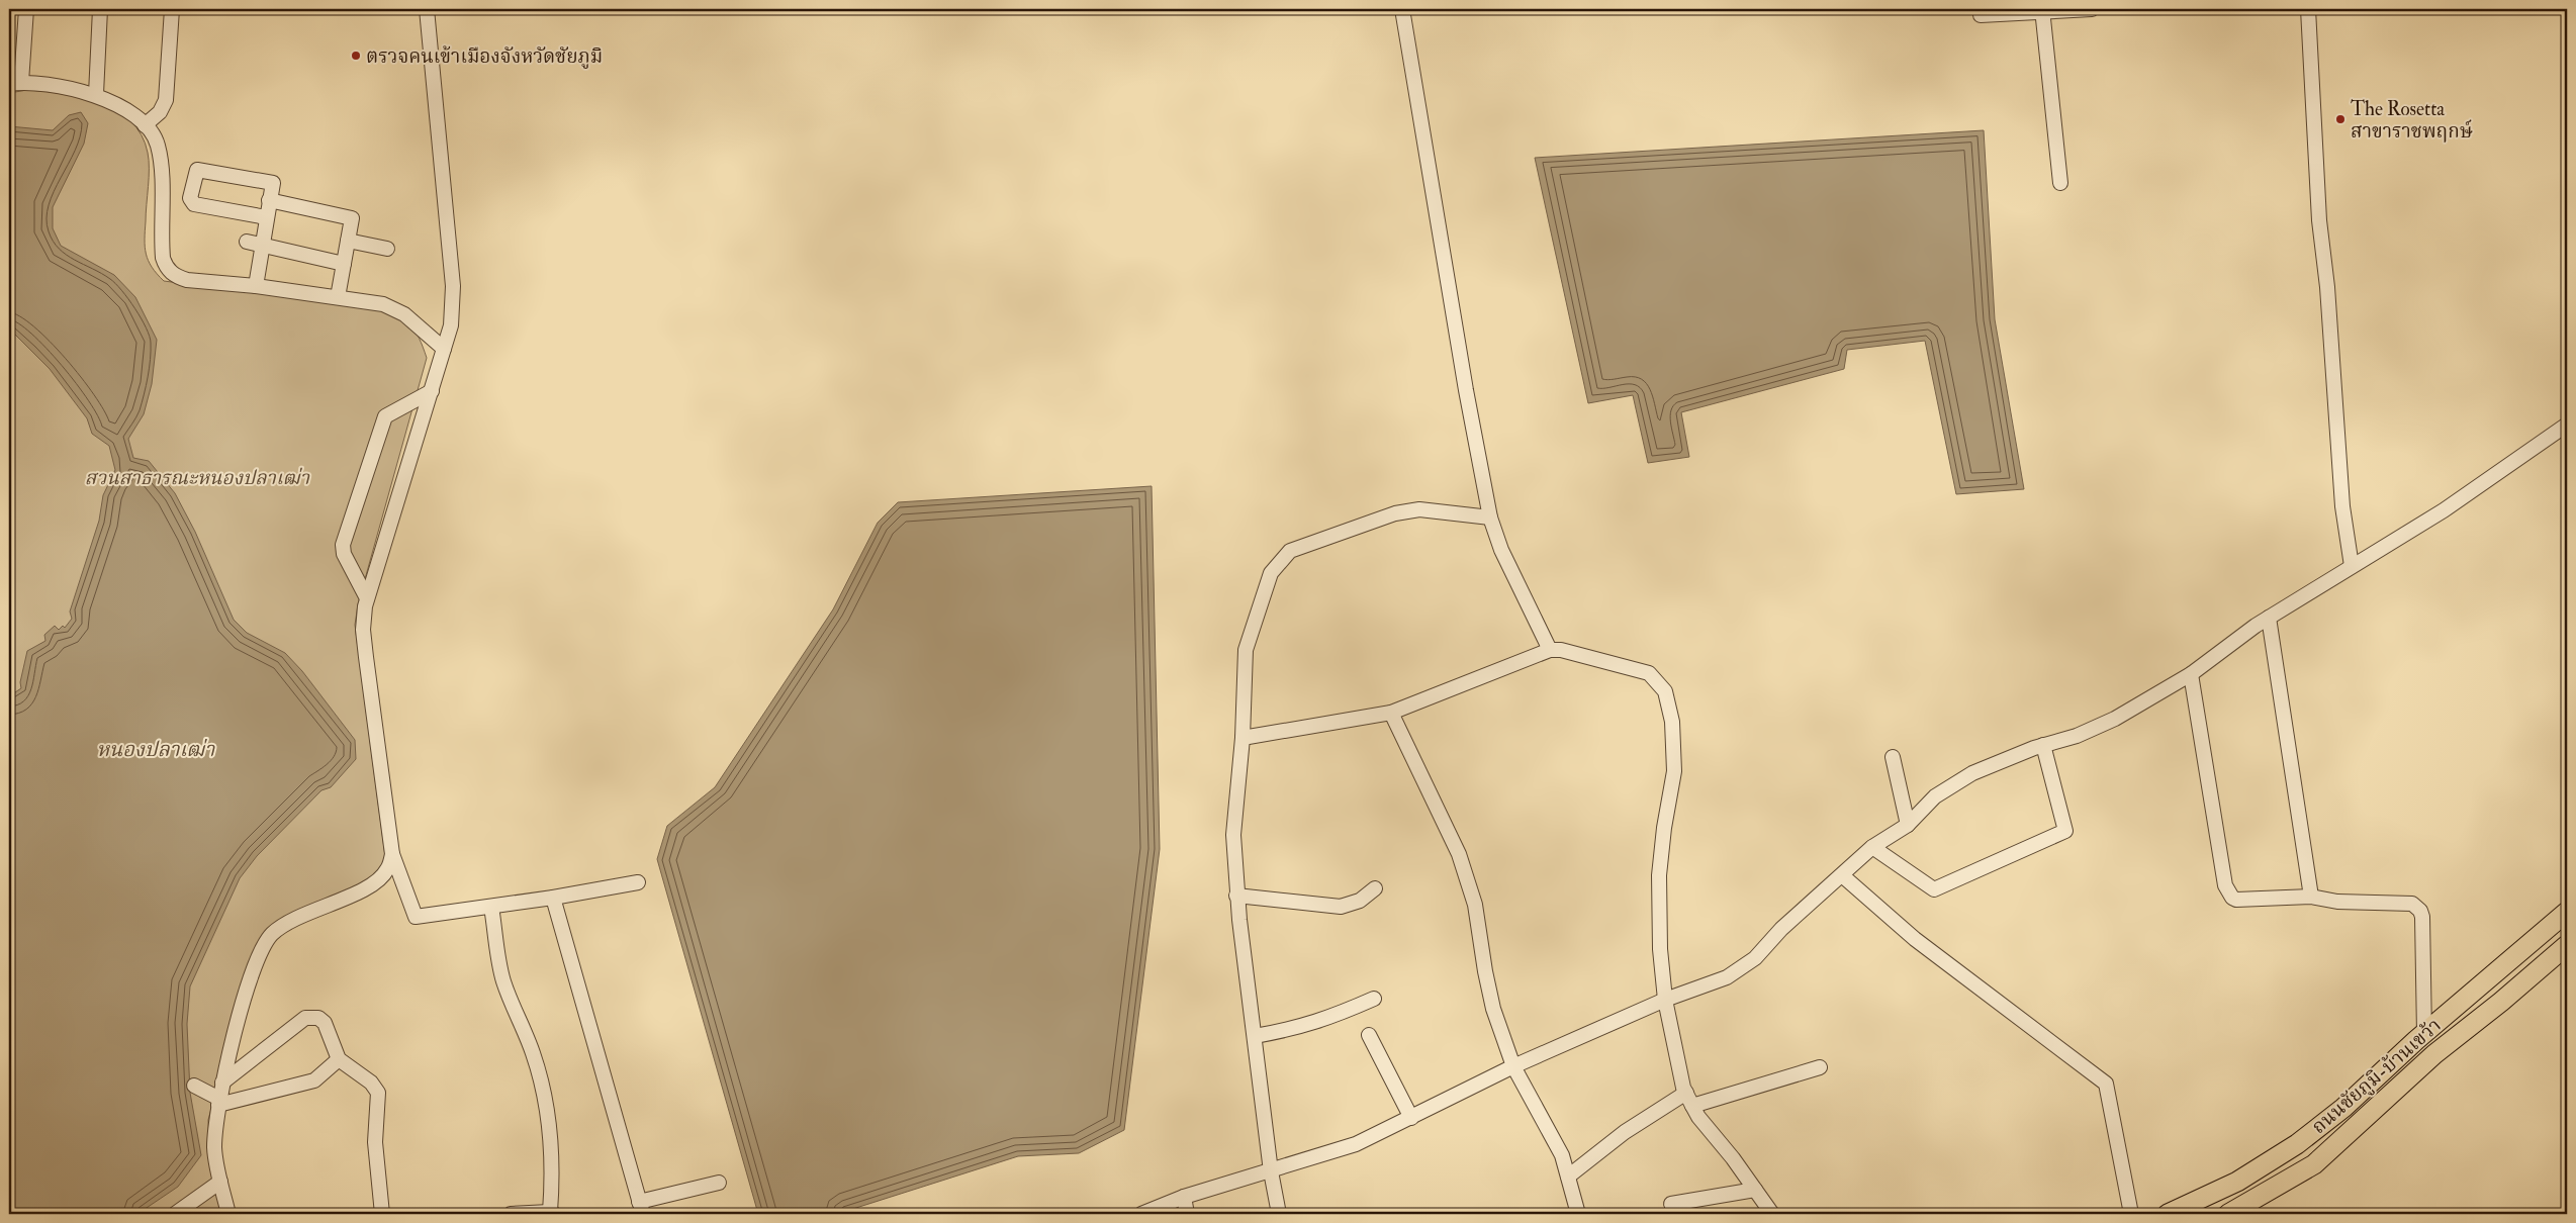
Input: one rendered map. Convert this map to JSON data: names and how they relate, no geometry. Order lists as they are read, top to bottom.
{
  "streets": {
    "main road": ["ถนนชัยภูมิ-บ้านเขว้า"]
  },
  "water": ["หนองปลาเฒ่า"],
  "parks": ["สวนสาธารณะหนองปลาเฒ่า"],
  "places": ["ตรวจคนเข้าเมืองจังหวัดชัยภูมิ", "The Rosetta สาขาราชพฤกษ์"]
}
